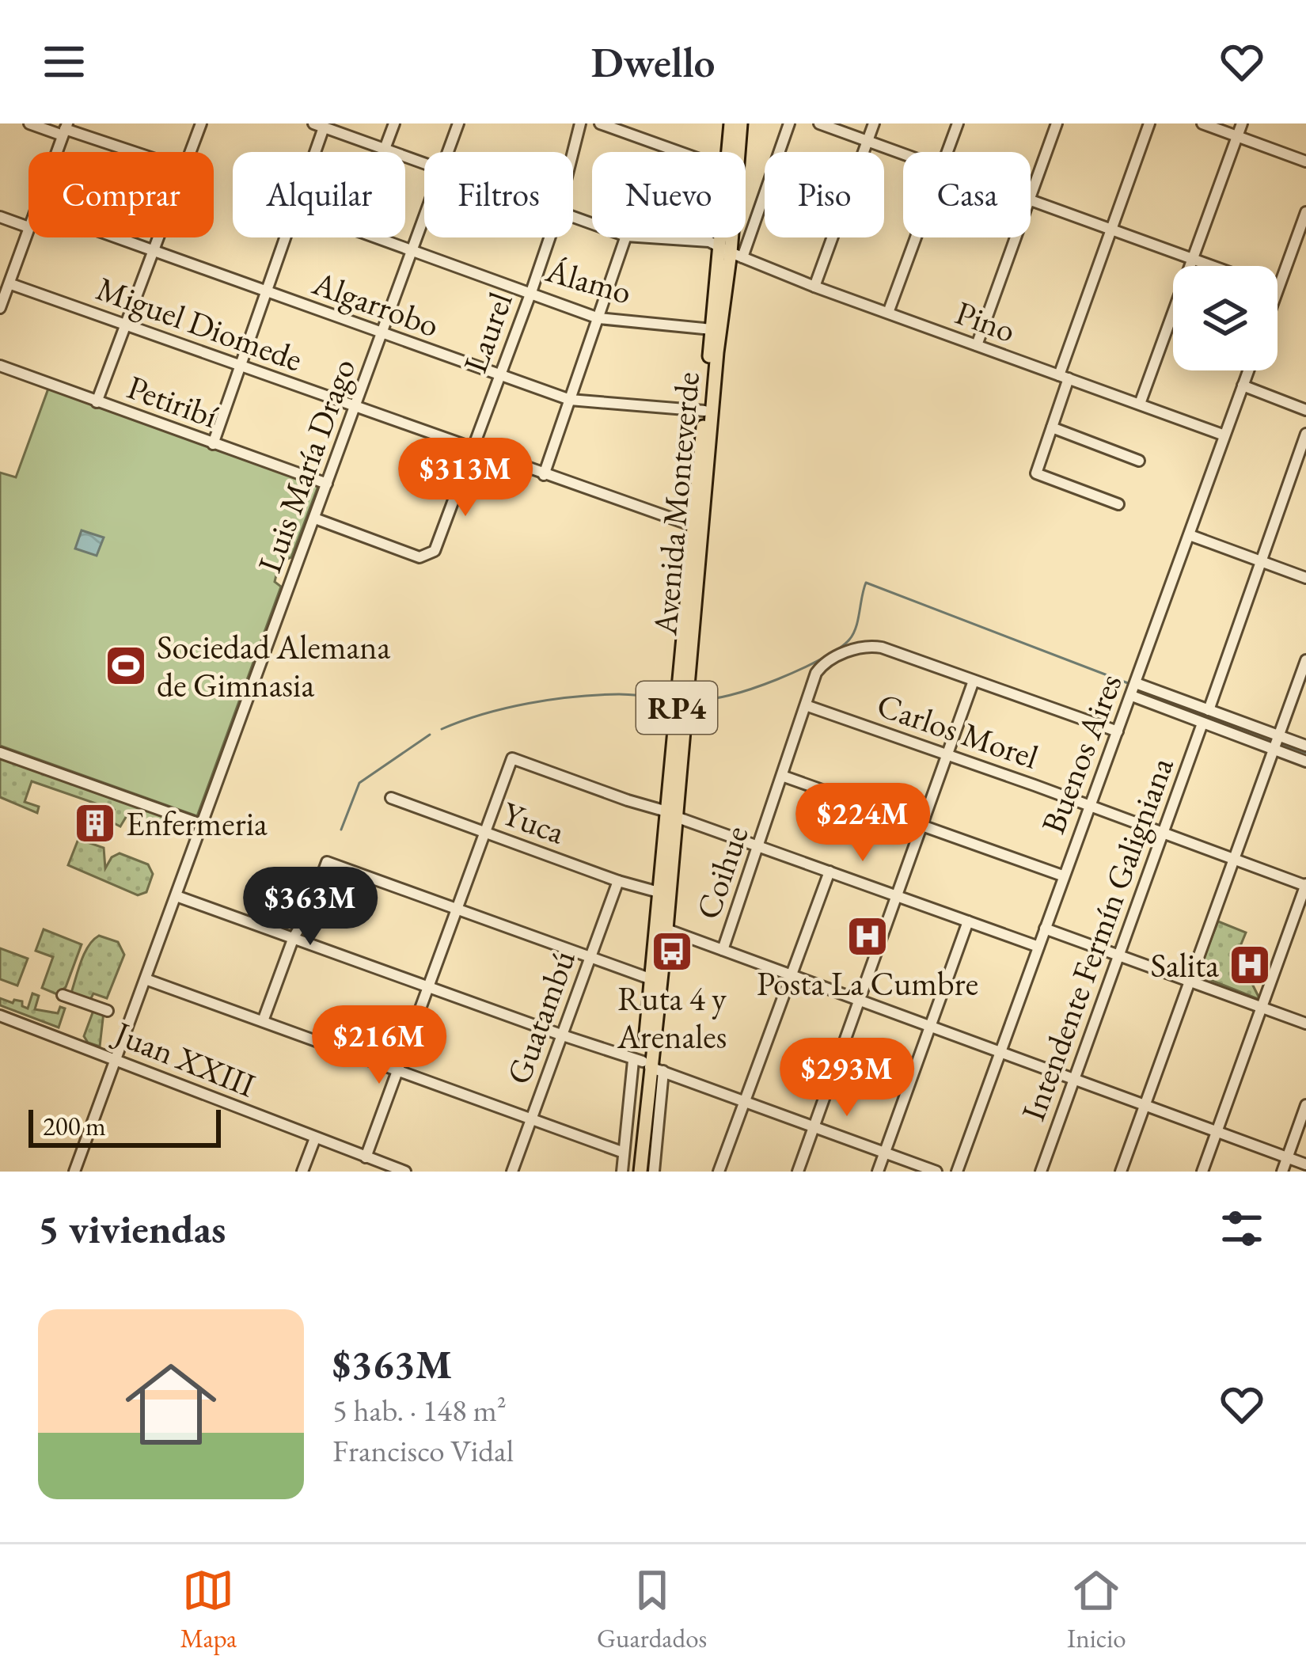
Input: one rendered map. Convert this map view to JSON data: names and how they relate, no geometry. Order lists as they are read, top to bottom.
{
  "streets": {
    "main road": ["Avenida Monteverde", "RP4"],
    "street": [
      "Álamo",
      "Algarrobo",
      "Pino",
      "Miguel Diomede",
      "Laurel",
      "Petiribí",
      "Luis María Drago",
      "Carlos Morel",
      "Buenos Aires",
      "Yuca",
      "Coihue",
      "Intendente Fermín Galigniana",
      "Guatambú",
      "Juan XXIII"
    ]
  },
  "crossings": [
    ["Álamo", "Laurel"],
    ["Álamo", "Luis María Drago"],
    ["Álamo", "Avenida Monteverde"],
    ["Algarrobo", "Laurel"],
    ["Algarrobo", "Luis María Drago"],
    ["Algarrobo", "Avenida Monteverde"],
    ["Pino", "Avenida Monteverde"],
    ["Pino", "Buenos Aires"],
    ["Miguel Diomede", "Laurel"],
    ["Miguel Diomede", "Luis María Drago"],
    ["Miguel Diomede", "Avenida Monteverde"],
    ["Laurel", "Luis María Drago"],
    ["Petiribí", "Luis María Drago"],
    ["Luis María Drago", "Juan XXIII"],
    ["Avenida Monteverde", "Yuca"],
    ["Carlos Morel", "Buenos Aires"],
    ["Carlos Morel", "Coihue"],
    ["Carlos Morel", "Intendente Fermín Galigniana"],
    ["Yuca", "Guatambú"]
  ],
  "places": {
    "sports": ["Sociedad Alemana de Gimnasia"],
    "building": ["Enfermeria"],
    "hospital": ["Posta La Cumbre", "Salita"],
    "bus stop": ["Ruta 4 y Arenales"]
  },
  "scale_bar": "200 m",
  "page": {
    "header": "Dwello",
    "chip": [
      "Comprar",
      "Alquilar",
      "Filtros",
      "Nuevo",
      "Piso",
      "Casa"
    ],
    "price": [
      "$313M",
      "$224M",
      "$363M",
      "$216M",
      "$293M"
    ],
    "scale": "200 m",
    "heading": "5 viviendas",
    "list": [
      {
        "name": "$363M",
        "note": "5 hab. · 148 m² · Francisco Vidal"
      }
    ],
    "tabs": ["Mapa", "Guardados", "Inicio"]
  }
}
